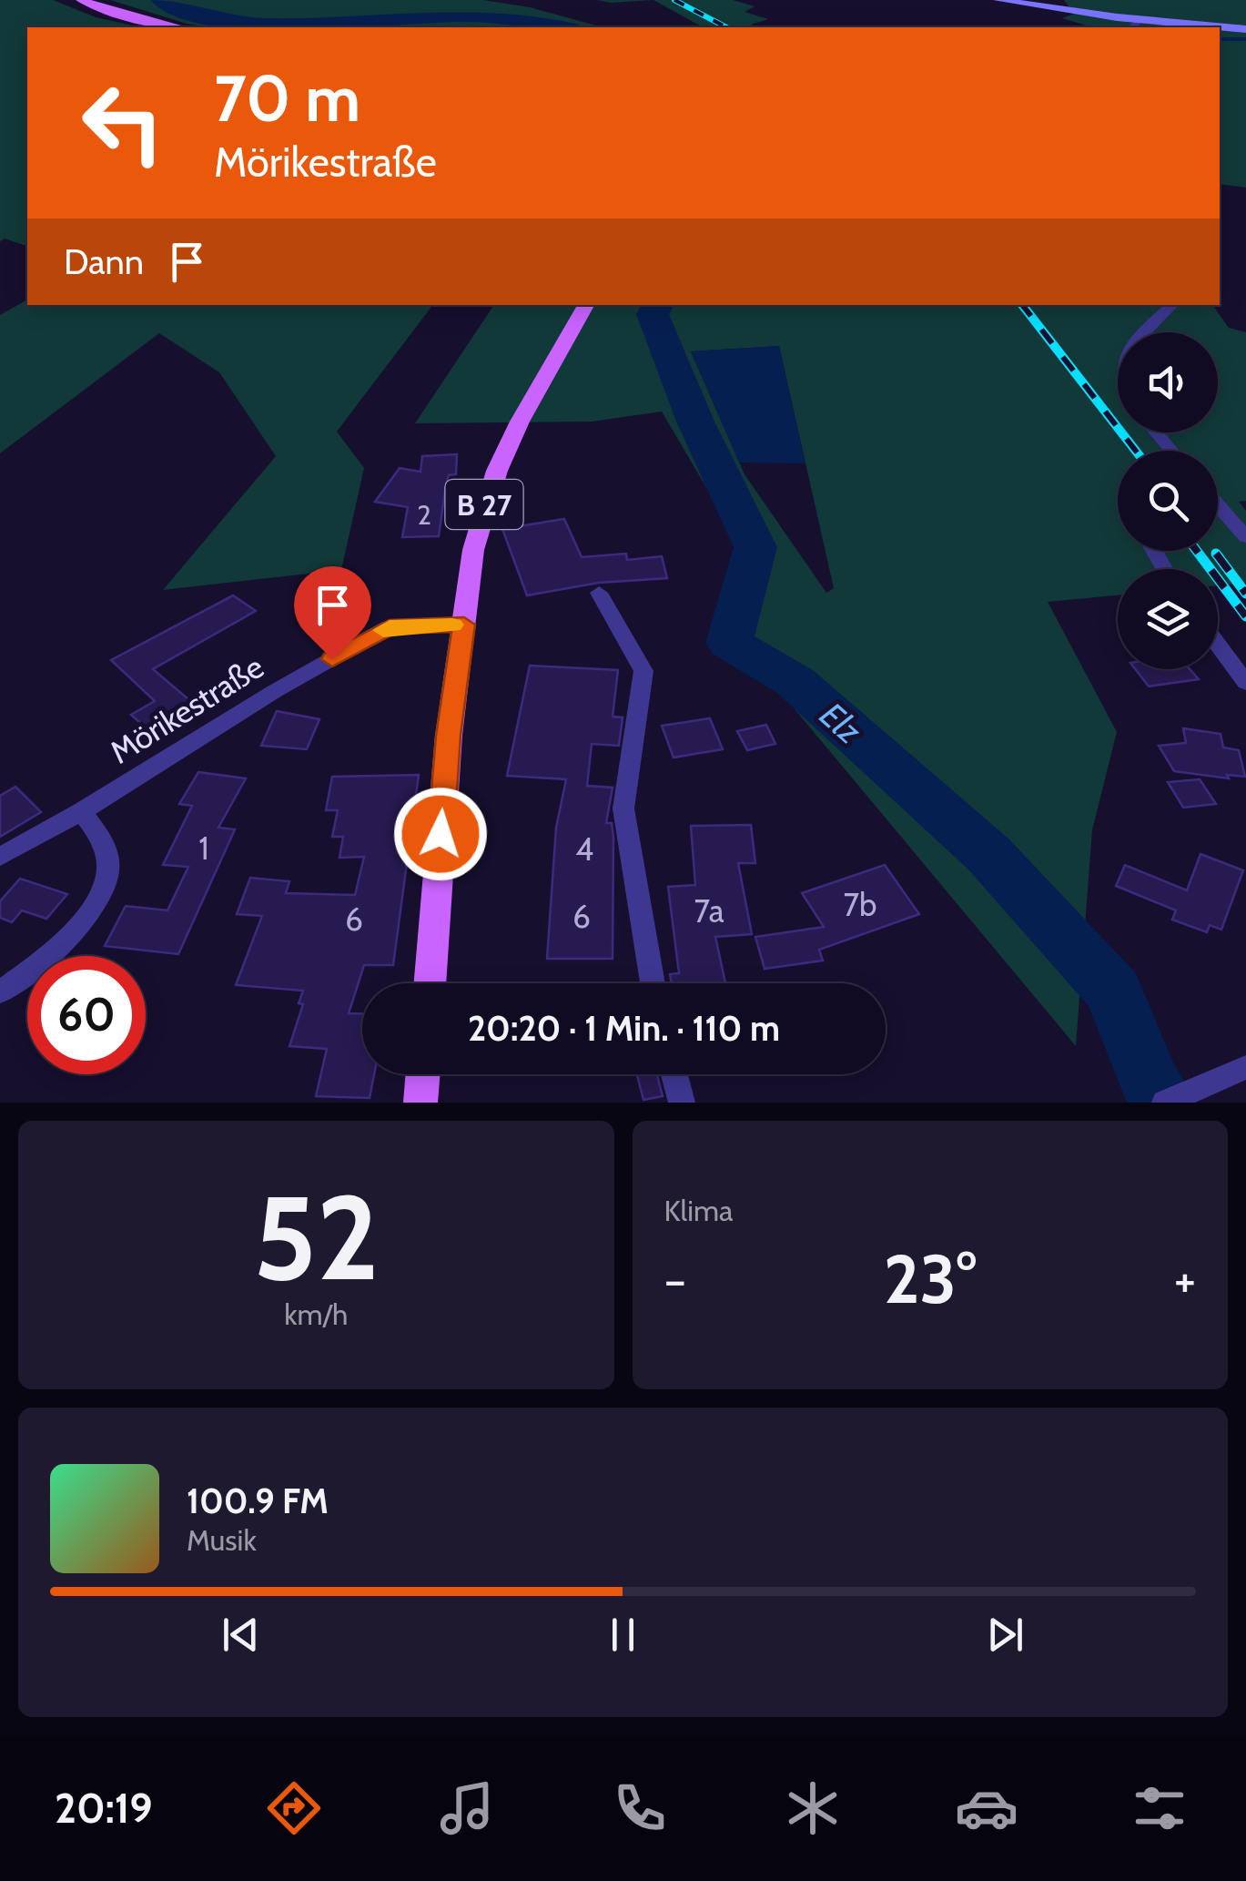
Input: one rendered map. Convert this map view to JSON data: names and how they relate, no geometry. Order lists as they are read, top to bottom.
{
  "streets": {
    "main road": ["B 27"],
    "street": ["Mörikestraße"]
  },
  "crossings": [
    ["B 27", "Mörikestraße"]
  ],
  "water": ["Elz"],
  "house_numbers": [
    "2",
    "1",
    "4",
    "7b",
    "7a",
    "6",
    "6"
  ],
  "page": {
    "turn": ["70 m", "Mörikestraße"],
    "then": "Dann",
    "limit": "60",
    "trip": "20:20 · 1 Min. · 110 m",
    "tile": [
      ["52", "km/h"],
      "Klima"
    ],
    "heat": ["−", "23°", "+"],
    "song": ["100.9 FM", "Musik"],
    "tabs": "20:19"
  }
}
